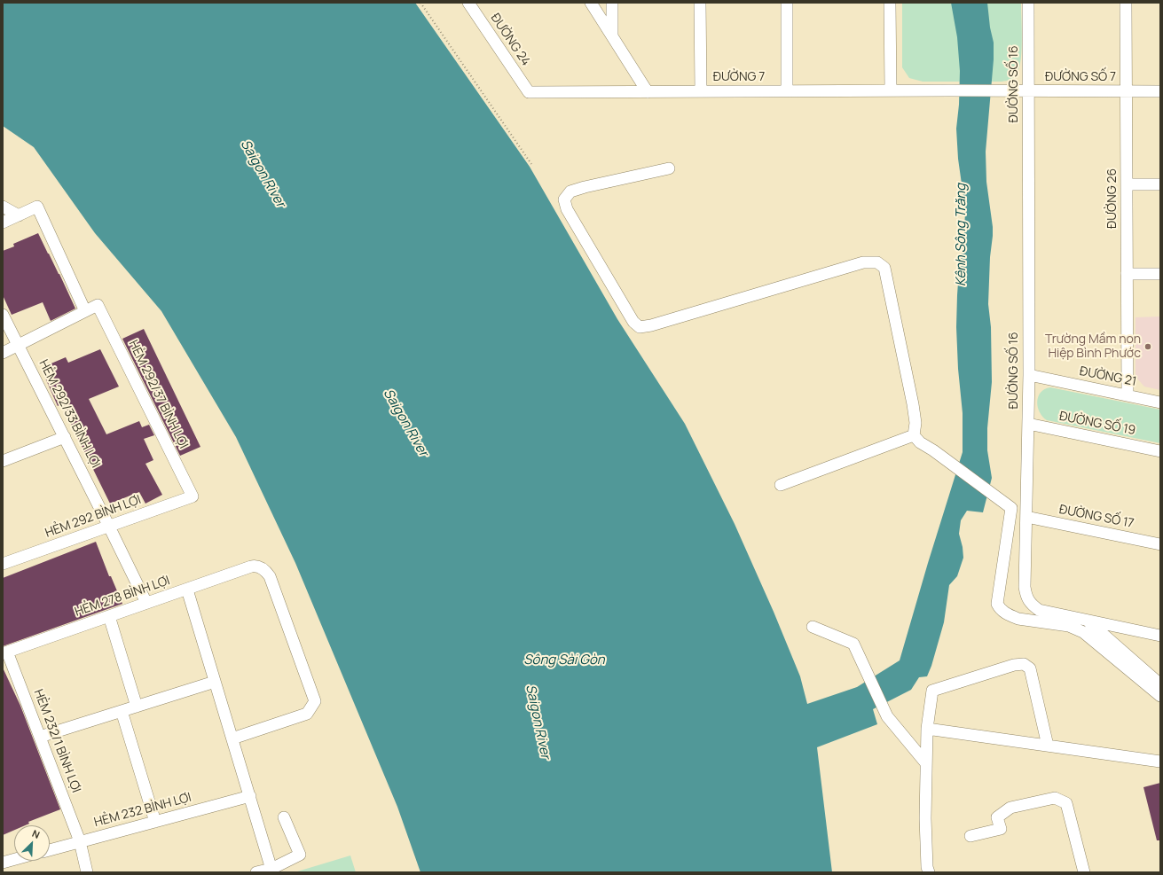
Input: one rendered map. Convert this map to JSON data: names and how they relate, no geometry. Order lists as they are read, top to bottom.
{
  "streets": {
    "street": [
      "ĐƯỜNG 24",
      "ĐƯỜNG 7",
      "ĐƯỜNG SỐ 7",
      "ĐƯỜNG SỐ 16",
      "ĐƯỜNG 26",
      "ĐƯỜNG 21",
      "HẺM 292/37 BÌNH LỢI",
      "HẺM 292/33 BÌNH LỢI",
      "ĐƯỜNG SỐ 19",
      "HẺM 292 BÌNH LỢI",
      "ĐƯỜNG SỐ 17",
      "HẺM 278 BÌNH LỢI",
      "HẺM 232/1 BÌNH LỢI",
      "HẺM 232 BÌNH LỢI"
    ]
  },
  "crossings": [
    ["ĐƯỜNG 24", "ĐƯỜNG 7"],
    ["ĐƯỜNG 7", "ĐƯỜNG SỐ 7"],
    ["ĐƯỜNG SỐ 7", "ĐƯỜNG SỐ 16"],
    ["ĐƯỜNG SỐ 7", "ĐƯỜNG 26"],
    ["ĐƯỜNG SỐ 16", "ĐƯỜNG 21"],
    ["ĐƯỜNG SỐ 16", "ĐƯỜNG SỐ 19"],
    ["ĐƯỜNG SỐ 16", "ĐƯỜNG SỐ 17"],
    ["ĐƯỜNG 26", "ĐƯỜNG 21"],
    ["HẺM 292/37 BÌNH LỢI", "HẺM 292 BÌNH LỢI"],
    ["HẺM 292/33 BÌNH LỢI", "HẺM 292 BÌNH LỢI"],
    ["HẺM 292/33 BÌNH LỢI", "HẺM 278 BÌNH LỢI"],
    ["HẺM 278 BÌNH LỢI", "HẺM 232/1 BÌNH LỢI"],
    ["HẺM 232/1 BÌNH LỢI", "HẺM 232 BÌNH LỢI"]
  ],
  "water": ["Saigon River", "Kênh Sông Trăng", "Sông Sài Gòn"],
  "places": ["Trường Mầm non Hiệp Bình Phước"],
  "north": "top right"
}
